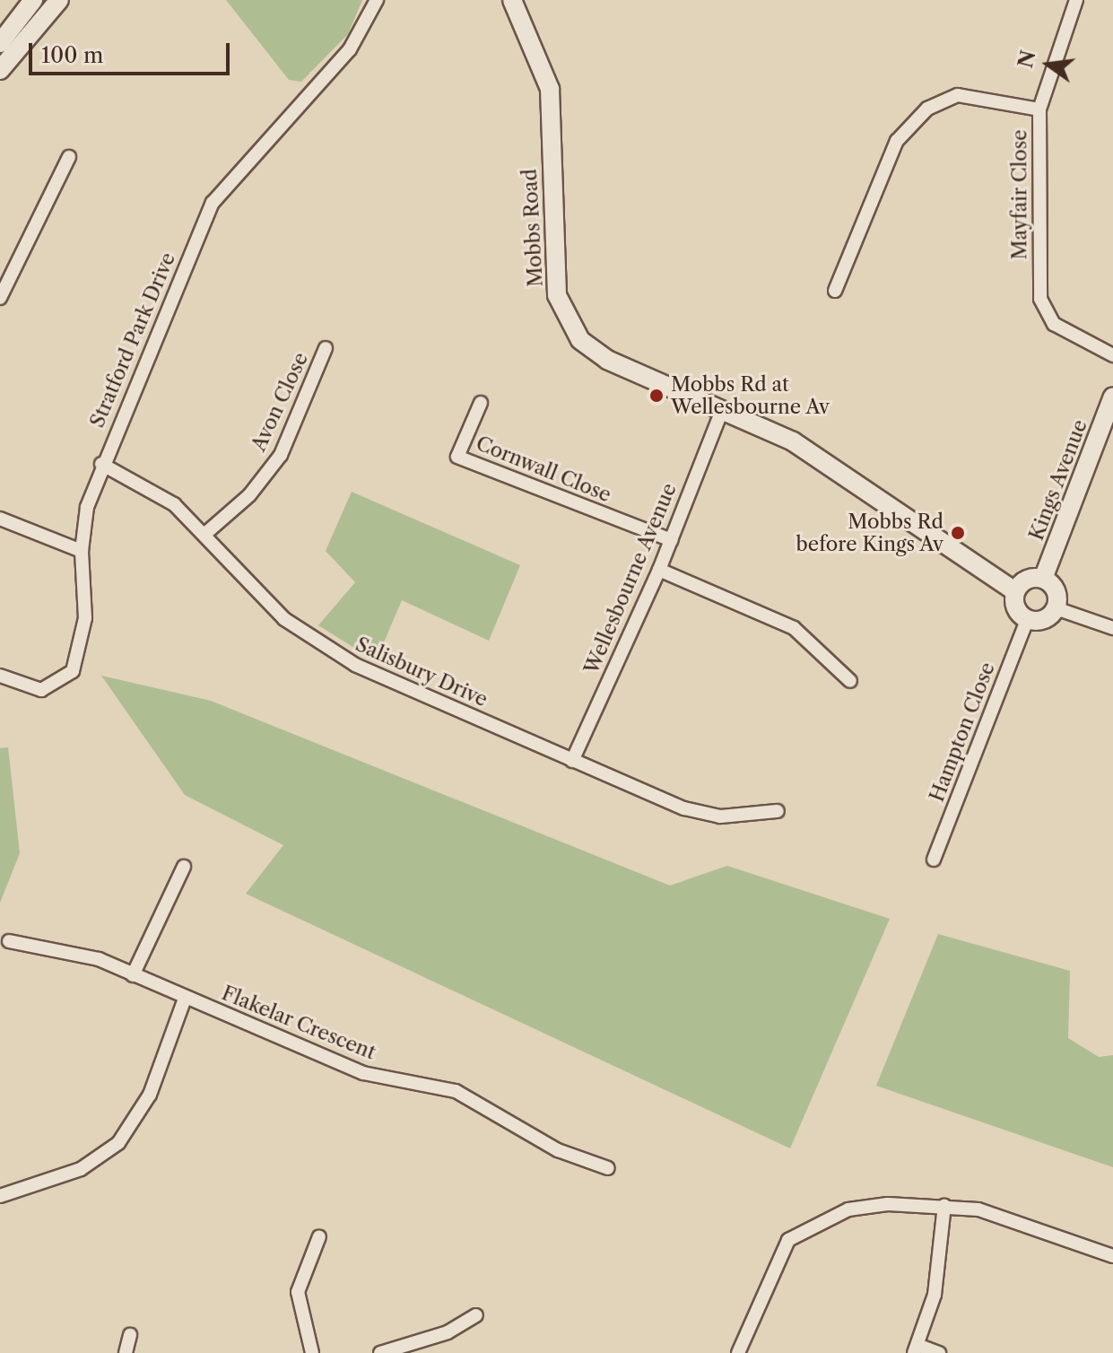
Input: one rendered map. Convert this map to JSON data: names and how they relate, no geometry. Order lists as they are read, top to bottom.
{
  "streets": {
    "street": [
      "Mayfair Close",
      "Mobbs Road",
      "Stratford Park Drive",
      "Avon Close",
      "Cornwall Close",
      "Kings Avenue",
      "Wellesbourne Avenue",
      "Salisbury Drive",
      "Hampton Close",
      "Flakelar Crescent"
    ]
  },
  "crossings": [
    ["Mobbs Road", "Kings Avenue"],
    ["Mobbs Road", "Wellesbourne Avenue"],
    ["Mobbs Road", "Hampton Close"],
    ["Stratford Park Drive", "Salisbury Drive"],
    ["Avon Close", "Salisbury Drive"],
    ["Cornwall Close", "Wellesbourne Avenue"],
    ["Kings Avenue", "Hampton Close"],
    ["Wellesbourne Avenue", "Salisbury Drive"]
  ],
  "places": ["Mobbs Rd at Wellesbourne Av", "Mobbs Rd before Kings Av"],
  "scale_bar": "100 m",
  "north": "left"
}
